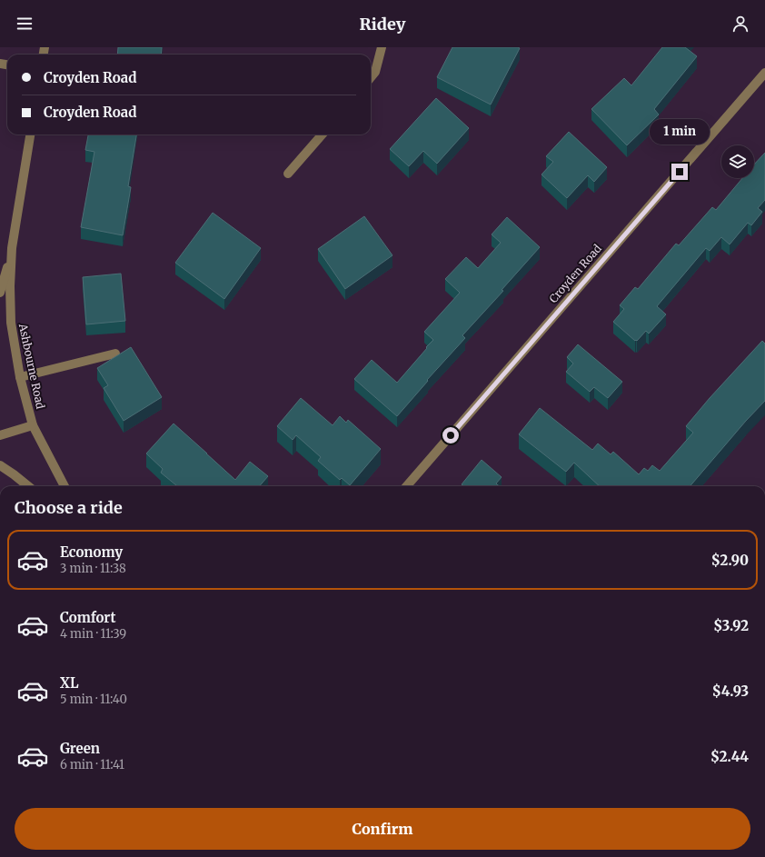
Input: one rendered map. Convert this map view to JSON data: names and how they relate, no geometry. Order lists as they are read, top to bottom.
{
  "streets": {
    "street": ["Croyden Road", "Ashbourne Road"]
  },
  "page": {
    "header": "Ridey",
    "banner": ["Croyden Road", "Croyden Road"],
    "bubble": "1 min",
    "heading": "Choose a ride",
    "list": [
      {
        "name": "Economy",
        "note": "3 min · 11:38",
        "value": "$2.90"
      },
      {
        "name": "Comfort",
        "note": "4 min · 11:39",
        "value": "$3.92"
      },
      {
        "name": "XL",
        "note": "5 min · 11:40",
        "value": "$4.93"
      },
      {
        "name": "Green",
        "note": "6 min · 11:41",
        "value": "$2.44"
      }
    ],
    "buttons": "Confirm"
  }
}
